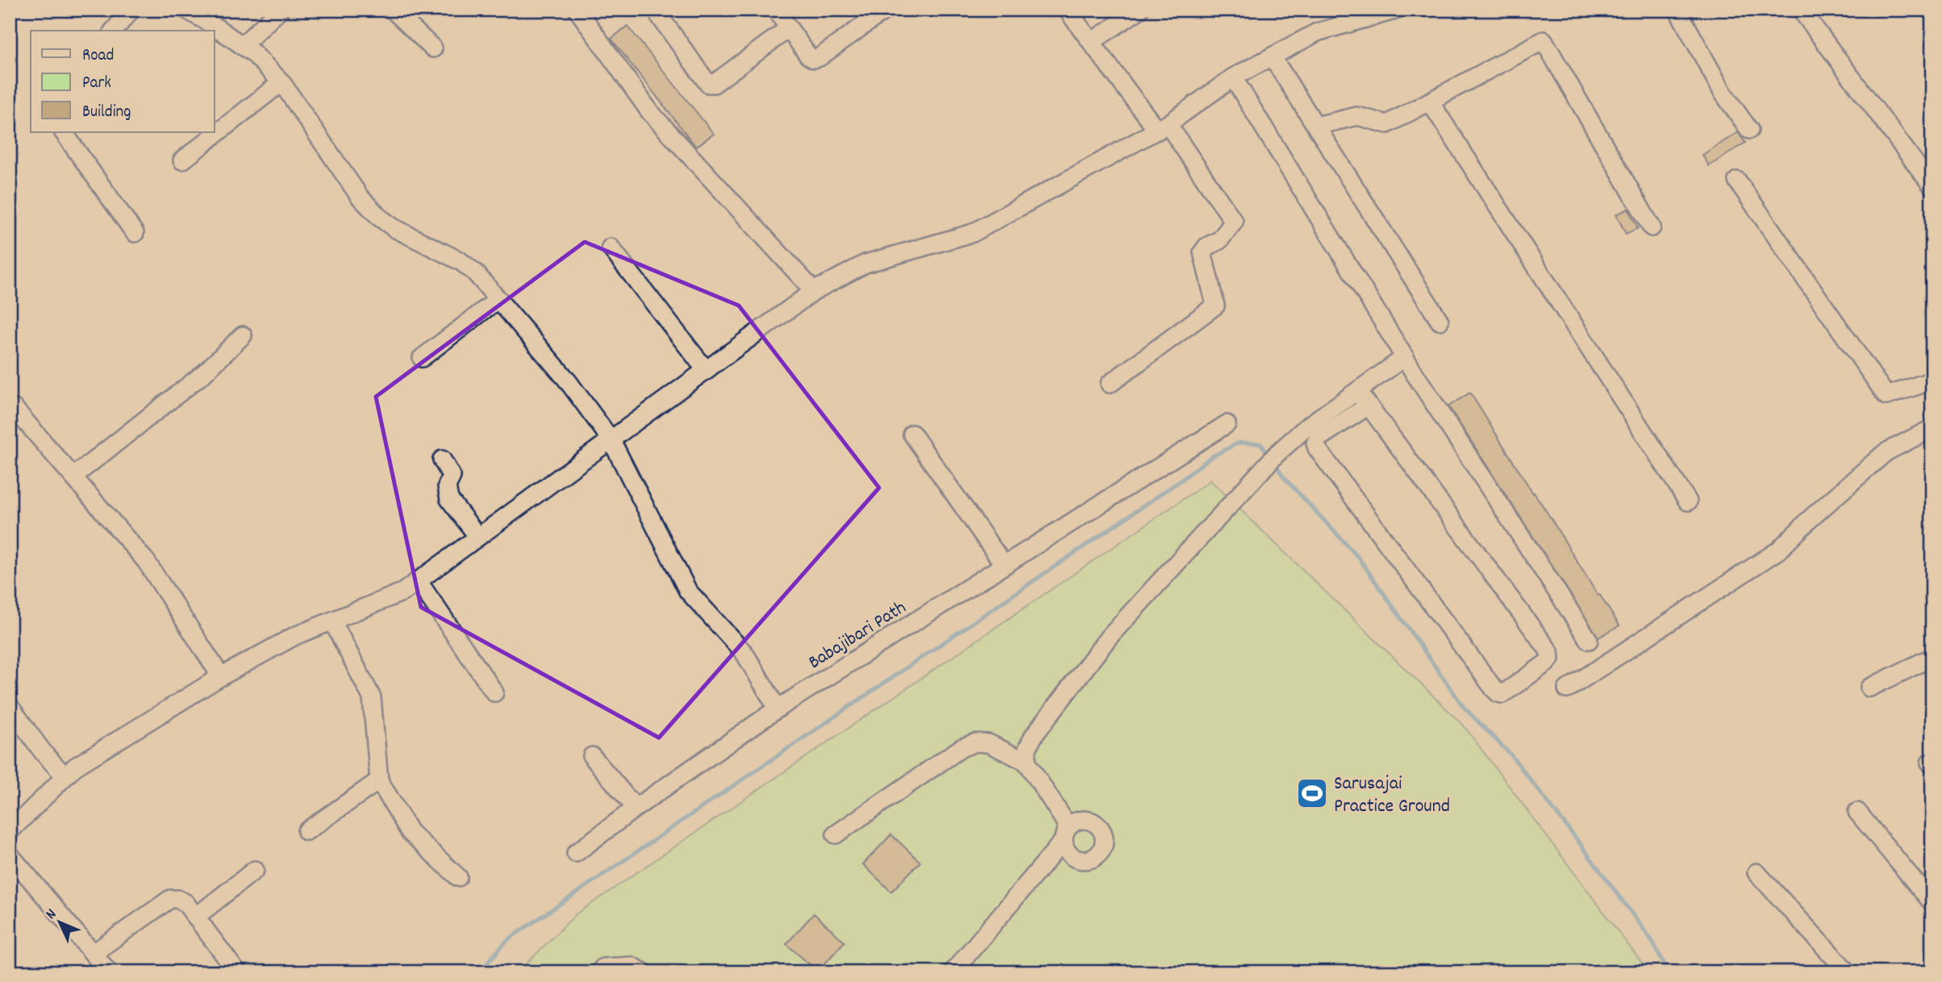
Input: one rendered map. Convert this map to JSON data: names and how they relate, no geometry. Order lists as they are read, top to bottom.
{
  "streets": {
    "street": ["Babajibari Path"]
  },
  "places": {
    "sports": ["Sarusajai Practice Ground"]
  },
  "legend": ["Road", "Park", "Building"],
  "north": "top left"
}
